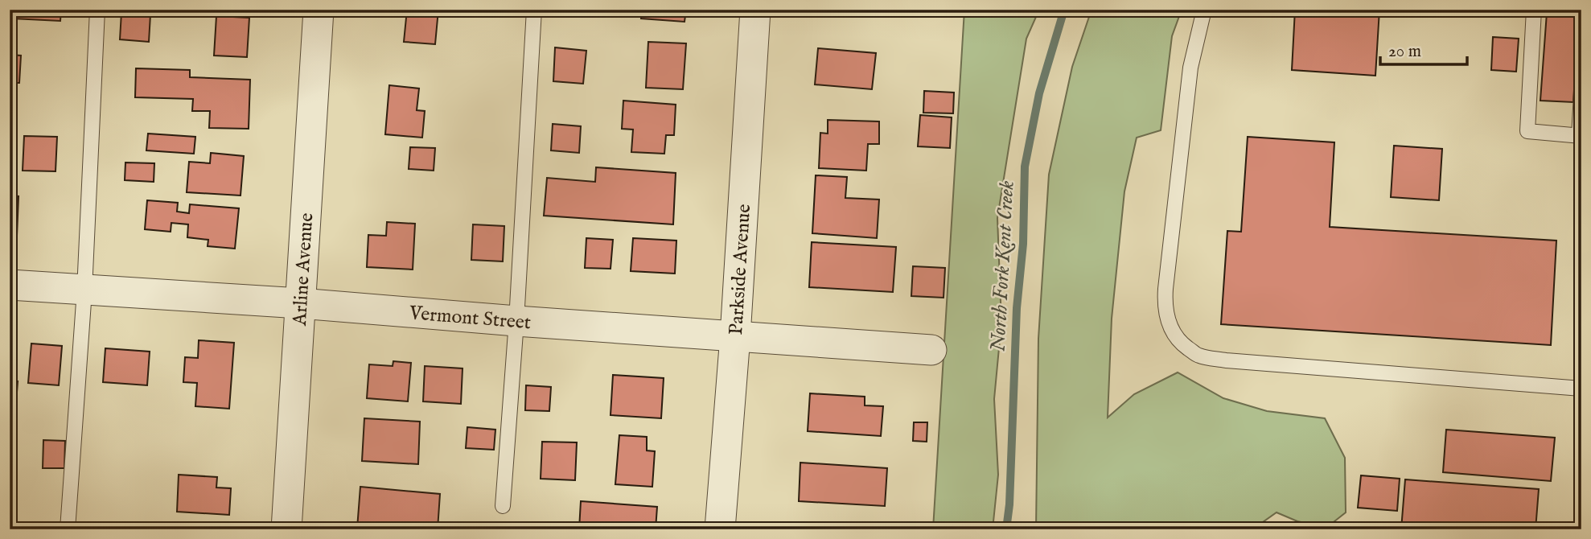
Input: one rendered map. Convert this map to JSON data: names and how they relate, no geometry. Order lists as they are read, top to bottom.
{
  "streets": {
    "street": ["Arline Avenue", "Parkside Avenue", "Vermont Street"]
  },
  "crossings": [
    ["Arline Avenue", "Vermont Street"],
    ["Parkside Avenue", "Vermont Street"]
  ],
  "water": ["North Fork Kent Creek"],
  "scale_bar": "20 m"
}
